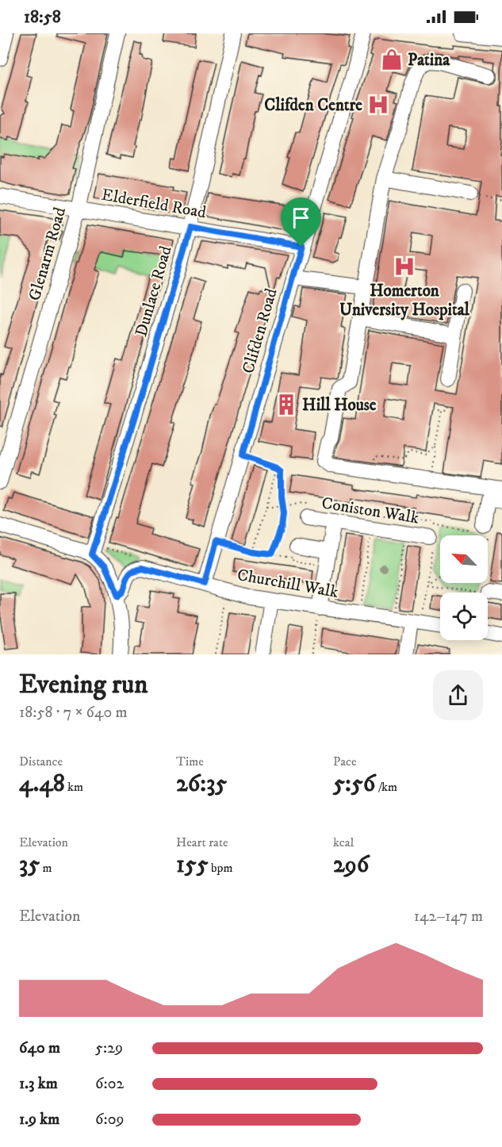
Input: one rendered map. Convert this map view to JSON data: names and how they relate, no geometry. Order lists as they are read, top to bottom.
{
  "streets": {
    "street": [
      "Elderfield Road",
      "Glenarm Road",
      "Dunlace Road",
      "Clifden Road",
      "Coniston Walk",
      "Churchill Walk"
    ]
  },
  "crossings": [
    ["Elderfield Road", "Glenarm Road"],
    ["Elderfield Road", "Dunlace Road"],
    ["Elderfield Road", "Clifden Road"],
    ["Clifden Road", "Churchill Walk"]
  ],
  "places": {
    "shop": ["Patina"],
    "hospital": ["Clifden Centre", "Homerton University Hospital"],
    "building": ["Hill House"]
  },
  "north": "top left",
  "page": {
    "status": "18:58",
    "heading": ["Evening run", "18:58 · 7 × 640 m"],
    "stats": [
      ["Distance", "4.48 km"],
      ["Time", "26:35"],
      ["Pace", "5:56 /km"],
      ["Elevation", "35 m"],
      ["Heart rate", "155 bpm"],
      ["kcal", "296"]
    ],
    "chart": ["Elevation", "142–147 m"],
    "list": [
      {
        "name": "640 m",
        "note": "5:29"
      },
      {
        "name": "1.3 km",
        "note": "6:02"
      },
      {
        "name": "1.9 km",
        "note": "6:09"
      }
    ]
  }
}
